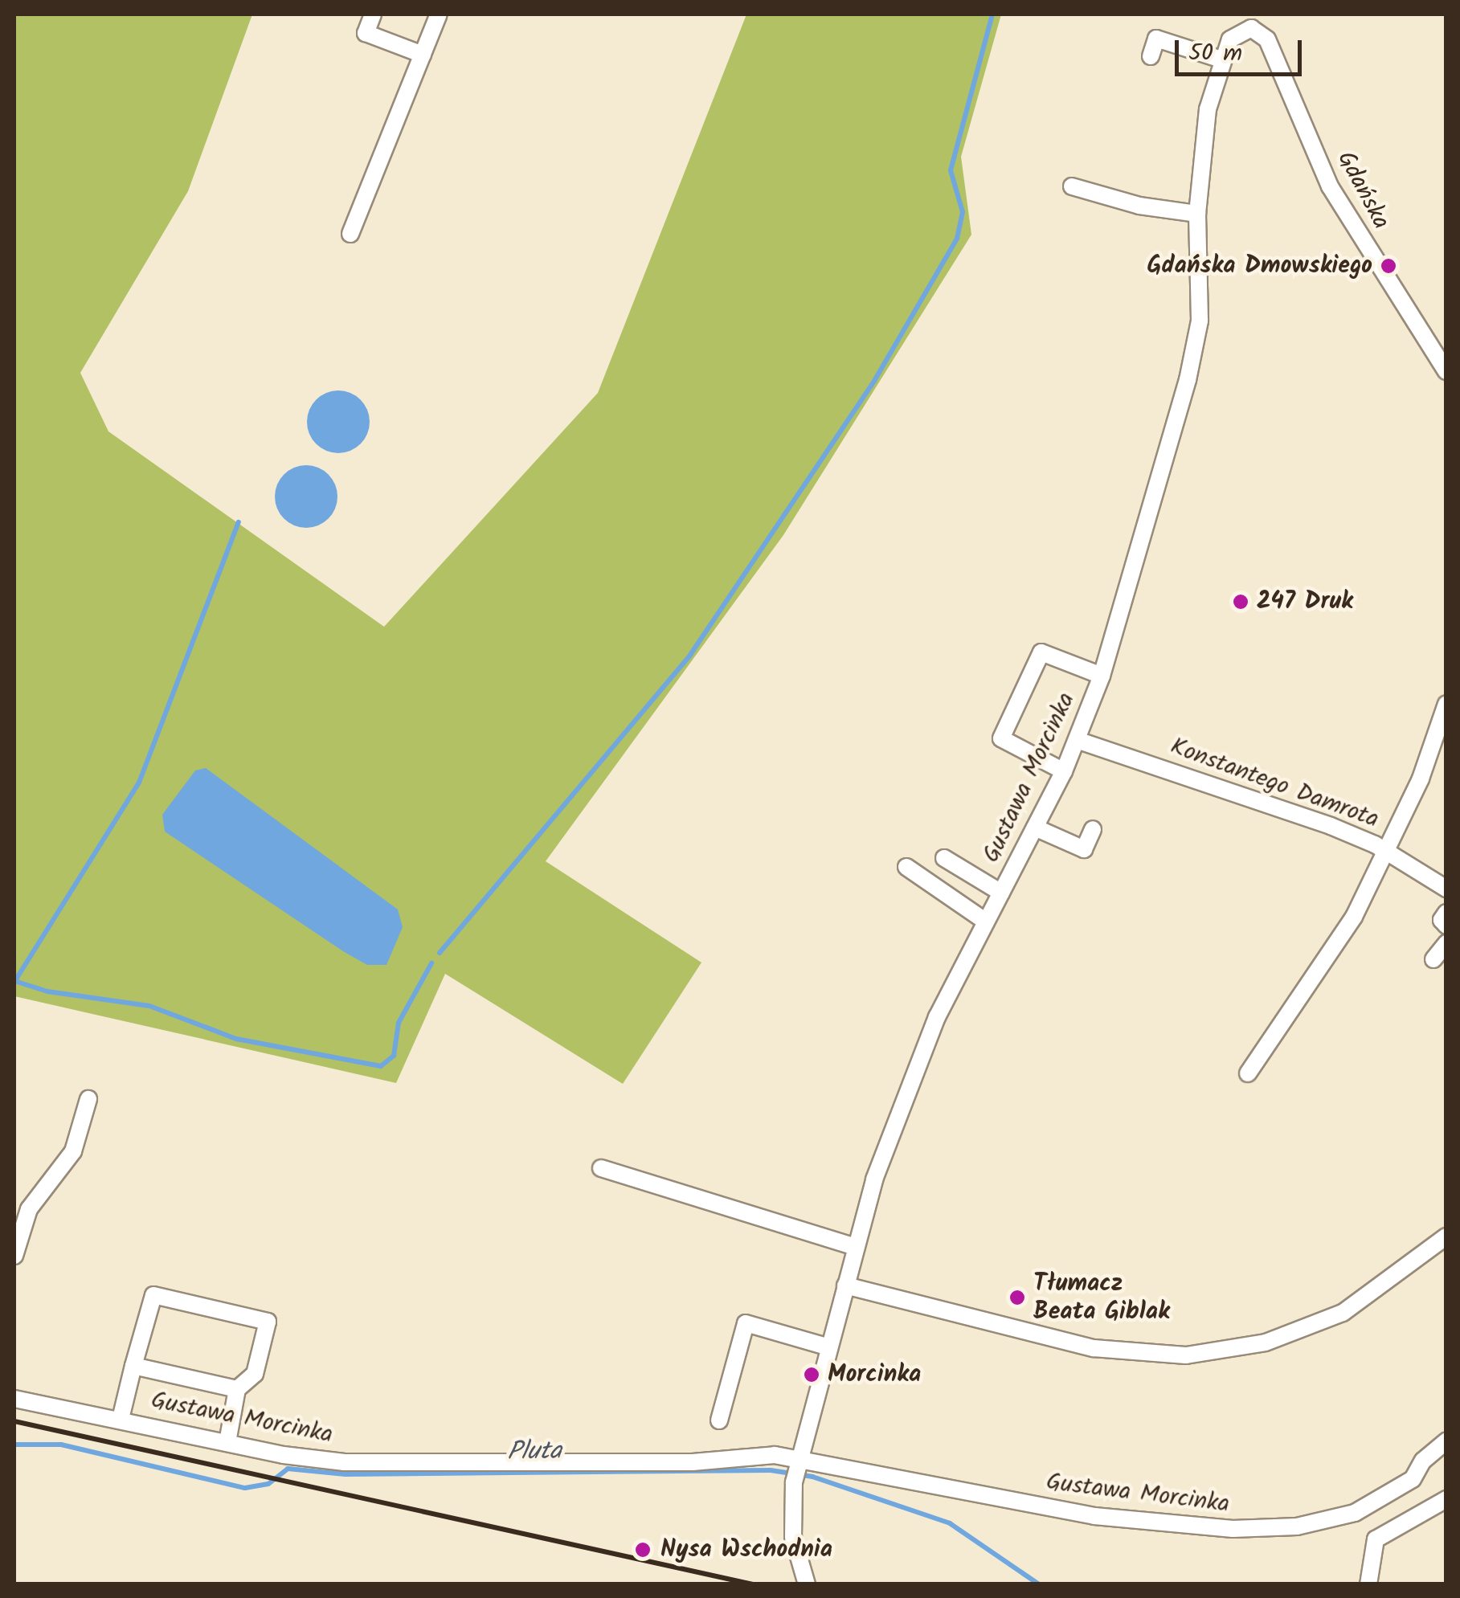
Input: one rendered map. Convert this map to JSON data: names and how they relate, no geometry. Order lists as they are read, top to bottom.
{
  "streets": {
    "street": ["Gdańska", "Gustawa Morcinka", "Konstantego Damrota"]
  },
  "crossings": [
    ["Gdańska", "Gustawa Morcinka"],
    ["Gustawa Morcinka", "Konstantego Damrota"]
  ],
  "water": ["Pluta"],
  "places": [
    "Gdańska Dmowskiego",
    "247 Druk",
    "Tłumacz Beata Giblak",
    "Morcinka",
    "Nysa Wschodnia"
  ],
  "scale_bar": "50 m"
}
